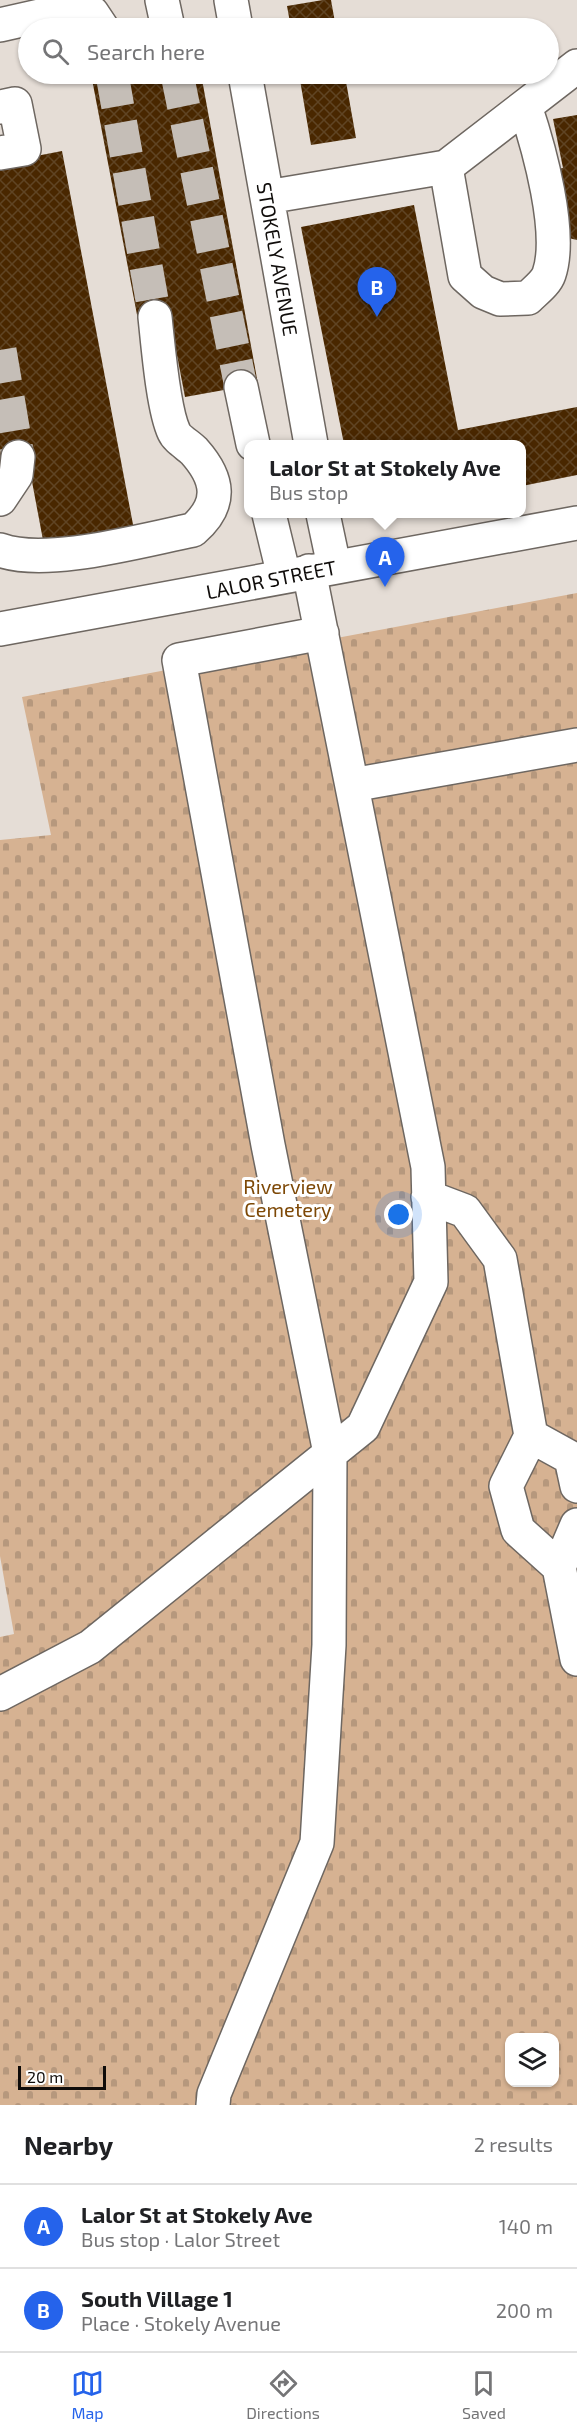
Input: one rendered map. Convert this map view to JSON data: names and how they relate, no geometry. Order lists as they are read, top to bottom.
{
  "streets": {
    "main road": ["STOKELY AVENUE", "LALOR STREET"]
  },
  "parks": ["Riverview Cemetery"],
  "scale_bar": "20 m",
  "page": {
    "search": "Search here",
    "pins": ["B", "A"],
    "popup": ["Lalor St at Stokely Ave", "Bus stop"],
    "scale": "20 m",
    "heading": ["Nearby", "2 results"],
    "list": [
      {
        "mark": "A",
        "name": "Lalor St at Stokely Ave",
        "note": "Bus stop · Lalor Street",
        "value": "140 m"
      },
      {
        "mark": "B",
        "name": "South Village 1",
        "note": "Place · Stokely Avenue",
        "value": "200 m"
      }
    ],
    "nav": ["Map", "Directions", "Saved"]
  }
}
